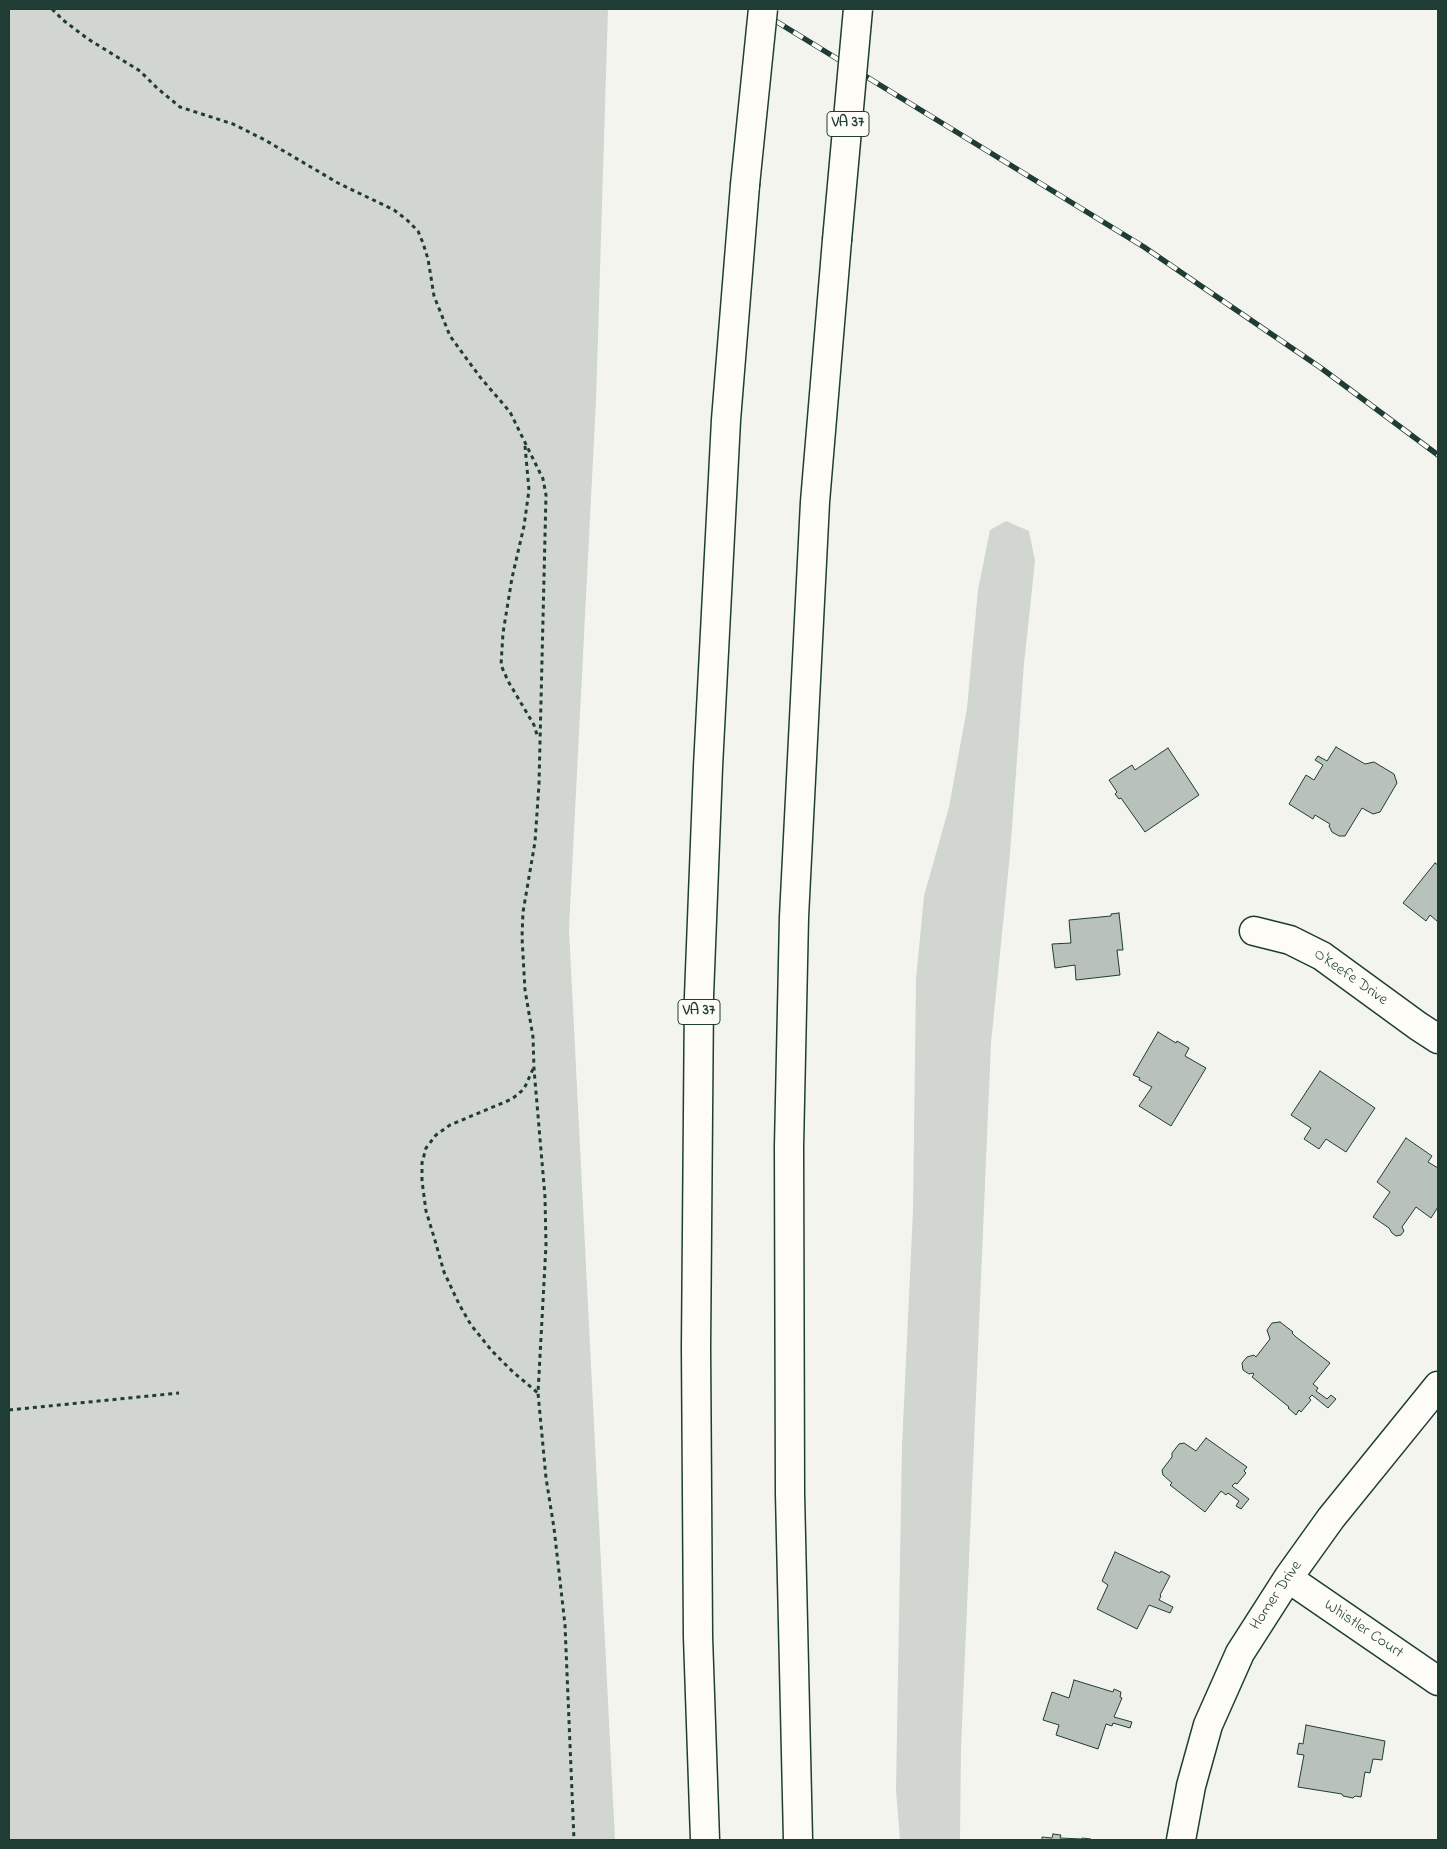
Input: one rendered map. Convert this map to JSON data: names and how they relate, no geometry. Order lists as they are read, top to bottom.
{
  "streets": {
    "main road": [
      "VA 37",
      "O'Keefe Drive",
      "Homer Drive",
      "Whistler Court"
    ]
  },
  "crossings": [
    ["Homer Drive", "Whistler Court"]
  ]
}
